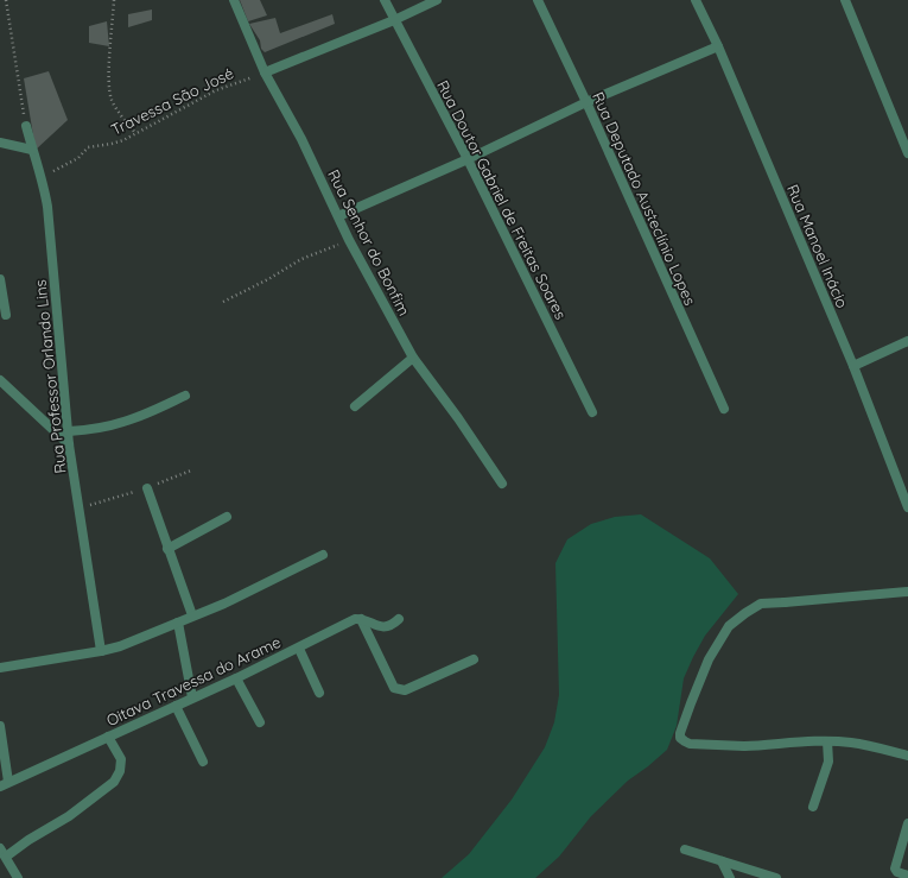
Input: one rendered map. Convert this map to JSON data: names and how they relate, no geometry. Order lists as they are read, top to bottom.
{
  "streets": {
    "street": [
      "Rua Deputado Austeclínio Lopes",
      "Rua Doutor Gabriel de Freitas Soares",
      "Rua Senhor do Bonfim",
      "Rua Manoel Inácio",
      "Rua Professor Orlando Lins",
      "Oitava Travessa do Arame"
    ],
    "path": ["Travessa São José"]
  },
  "crossings": [
    ["Travessa São José", "Rua Senhor do Bonfim"],
    ["Travessa São José", "Rua Professor Orlando Lins"]
  ]
}
